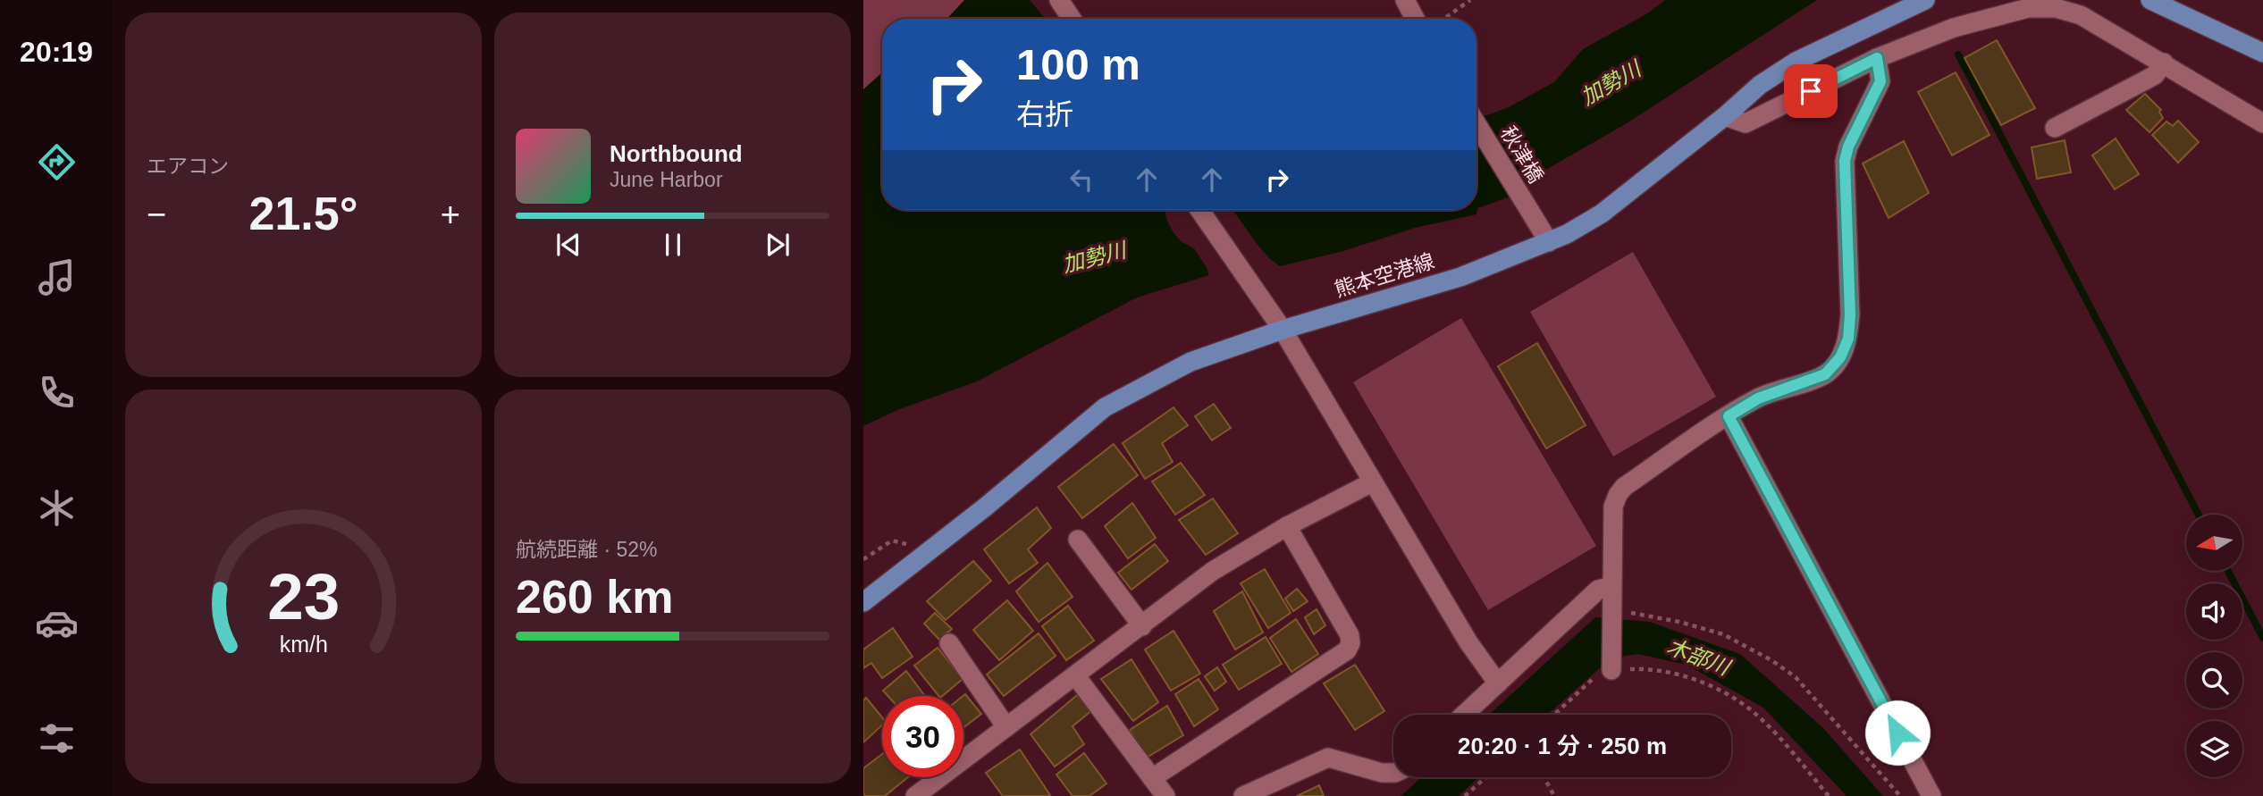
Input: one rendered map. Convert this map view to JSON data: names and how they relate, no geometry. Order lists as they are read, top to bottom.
{
  "streets": {
    "main road": ["熊本空港線"],
    "street": ["秋津橋"]
  },
  "crossings": [
    ["秋津橋", "熊本空港線"]
  ],
  "water": ["加勢川", "木部川"],
  "north": "left",
  "page": {
    "tabs": "20:19",
    "tile": [
      "エアコン",
      ["航続距離 · 52%", "260 km"]
    ],
    "turn": ["100 m", "右折"],
    "song": ["Northbound", "June Harbor"],
    "heat": ["−", "21.5°", "+"],
    "limit": "30",
    "trip": "20:20 · 1 分 · 250 m",
    "gauge": ["23", "km/h"]
  }
}
